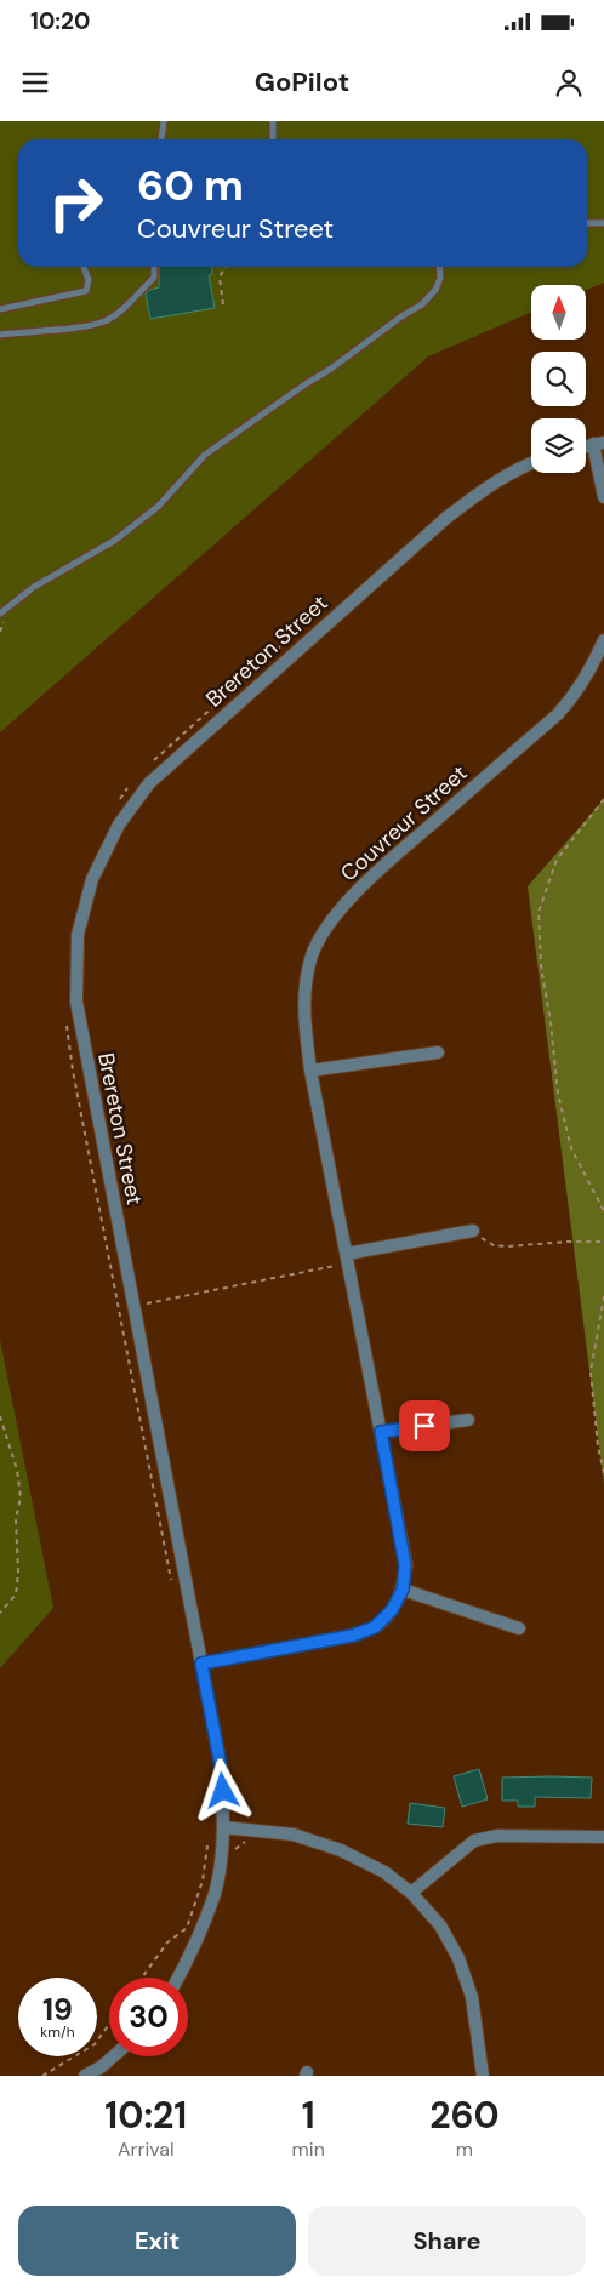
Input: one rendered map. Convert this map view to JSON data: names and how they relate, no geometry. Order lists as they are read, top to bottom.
{
  "streets": {
    "street": ["Brereton Street", "Couvreur Street"]
  },
  "crossings": [
    ["Brereton Street", "Couvreur Street"]
  ],
  "north": "top",
  "page": {
    "status": "10:20",
    "header": "GoPilot",
    "turn": ["60 m", "Couvreur Street"],
    "speed": "19 km/h",
    "limit": "30",
    "eta": [
      "10:21",
      "Arrival",
      "1",
      "min",
      "260",
      "m"
    ],
    "buttons": ["Exit", "Share"]
  }
}
